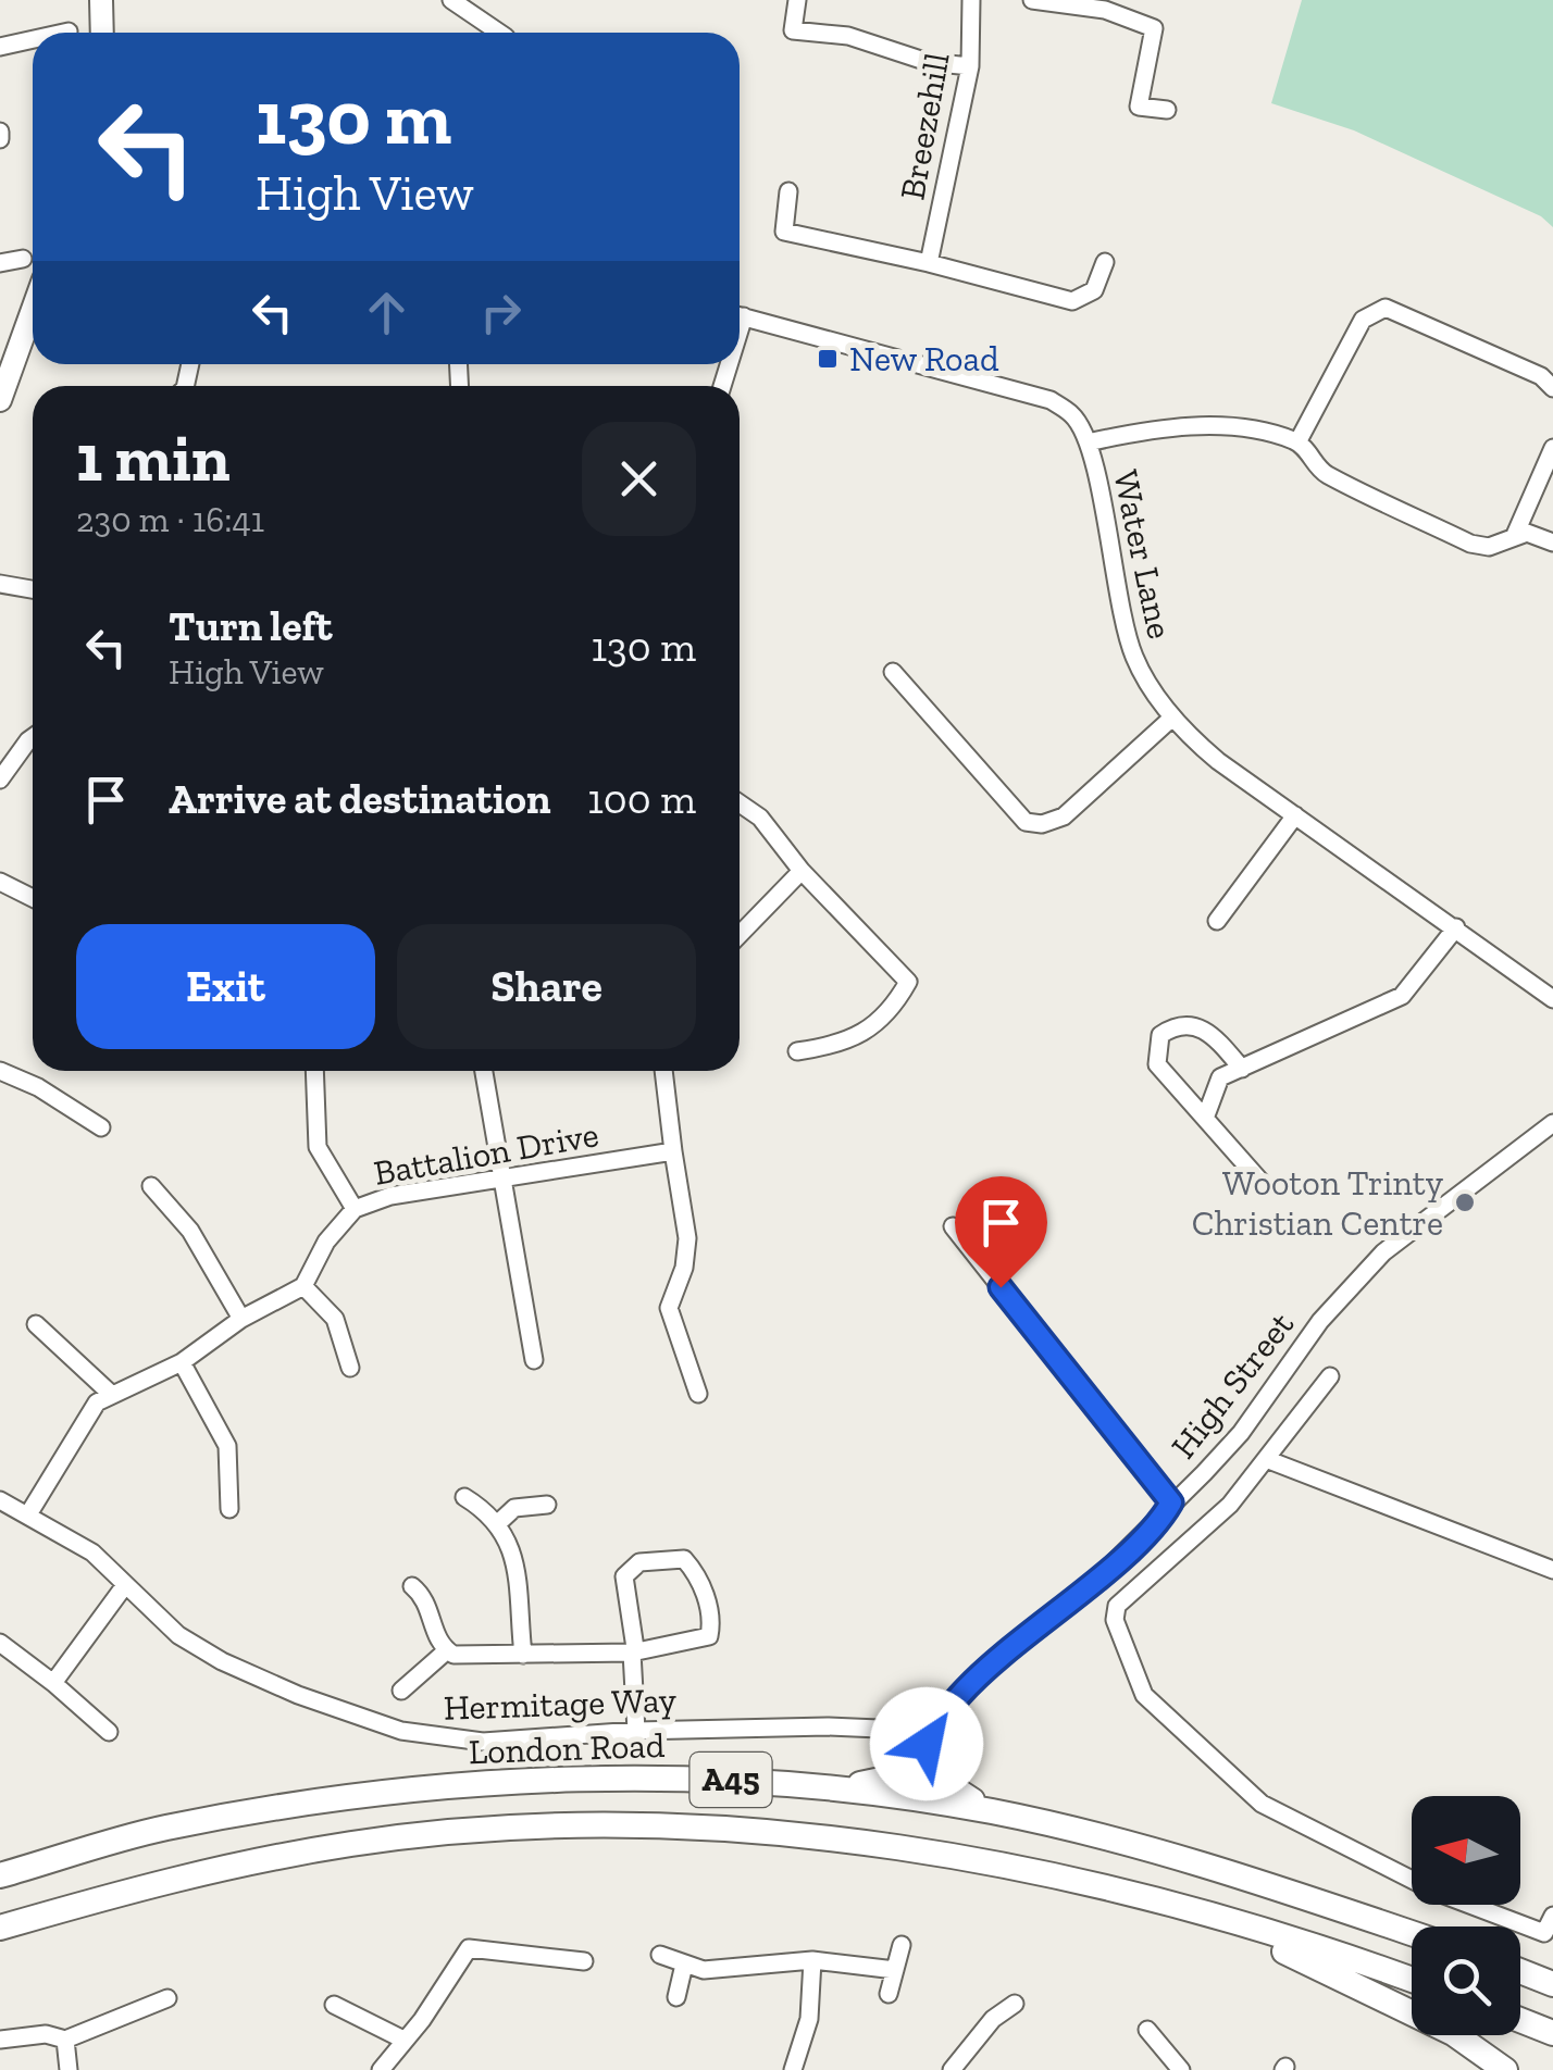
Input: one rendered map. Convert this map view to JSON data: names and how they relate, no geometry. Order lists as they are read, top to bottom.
{
  "streets": {
    "highway": ["London Road", "A45"],
    "street": [
      "Breezehill",
      "Water Lane",
      "Battalion Drive",
      "High Street",
      "Hermitage Way"
    ]
  },
  "crossings": [
    ["High Street", "Hermitage Way"]
  ],
  "places": {
    "transit": ["New Road"],
    "other": ["Wooton Trinty Christian Centre"]
  },
  "north": "left",
  "page": {
    "turn": ["130 m", "High View"],
    "heading": ["1 min", "230 m · 16:41"],
    "list": [
      {
        "name": "Turn left",
        "note": "High View",
        "value": "130 m"
      },
      {
        "name": "Arrive at destination",
        "value": "100 m"
      }
    ],
    "buttons": ["Exit", "Share"]
  }
}
